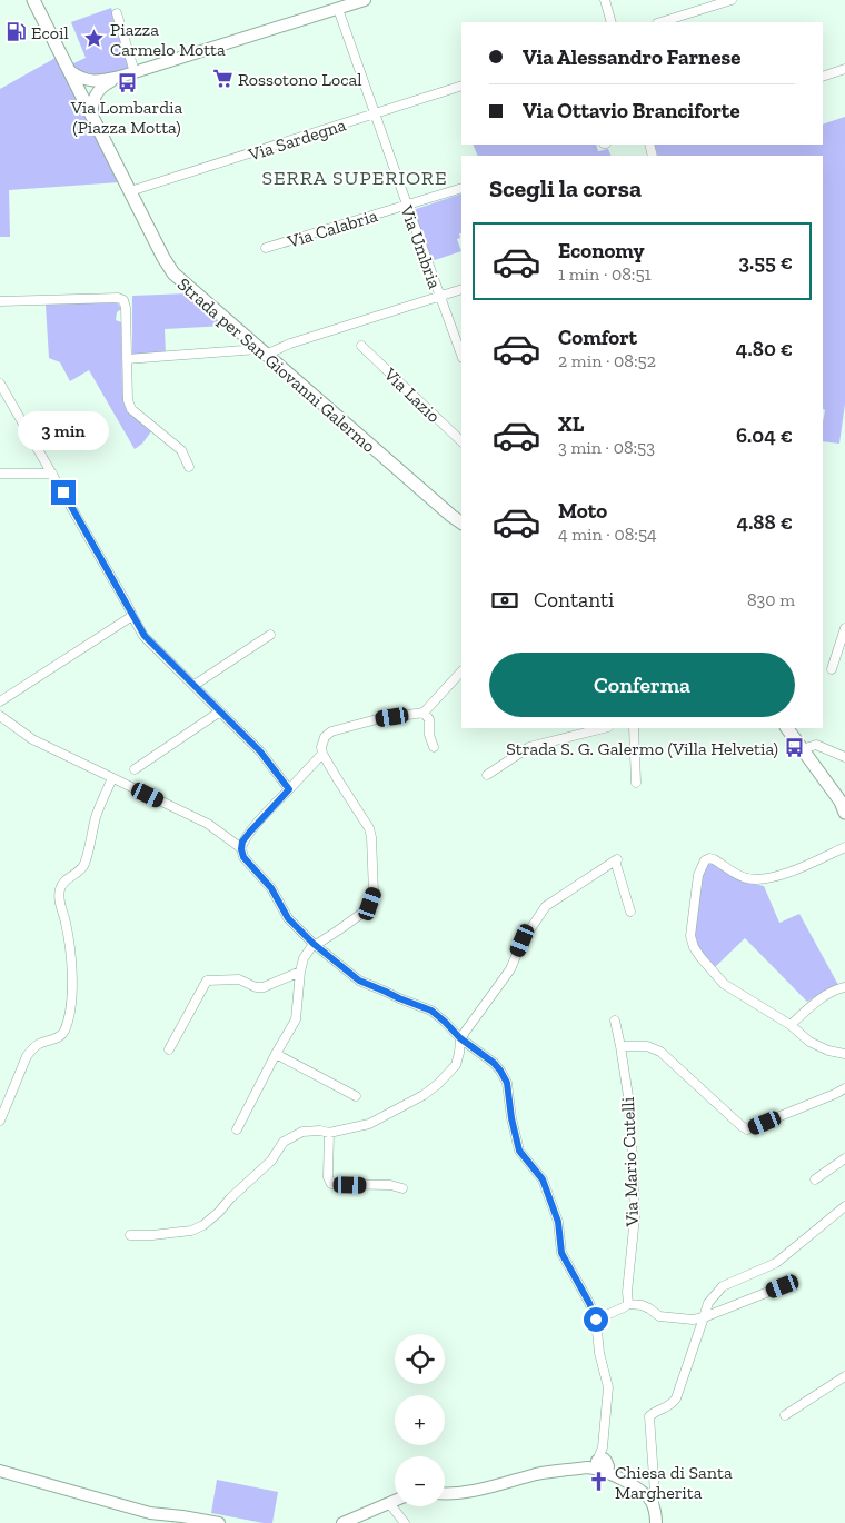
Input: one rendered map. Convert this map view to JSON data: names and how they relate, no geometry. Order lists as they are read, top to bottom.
{
  "streets": {
    "main road": ["Strada per San Giovanni Galermo"],
    "street": [
      "Via Sardegna",
      "Via Calabria",
      "Via Umbria",
      "Via Lazio",
      "Via Mario Cutelli"
    ]
  },
  "crossings": [
    ["Via Sardegna", "Via Umbria"],
    ["Via Sardegna", "Strada per San Giovanni Galermo"],
    ["Via Calabria", "Via Umbria"]
  ],
  "districts": ["SERRA SUPERIORE"],
  "places": {
    "fuel station": ["Ecoil"],
    "place": ["Piazza Carmelo Motta"],
    "supermarket": ["Rossotono Local"],
    "bus stop": ["Via Lombardia (Piazza Motta)", "Strada S. G. Galermo (Villa Helvetia)"],
    "church": ["Chiesa di Santa Margherita"]
  },
  "page": {
    "banner": ["Via Alessandro Farnese", "Via Ottavio Branciforte"],
    "heading": "Scegli la corsa",
    "list": [
      {
        "name": "Economy",
        "note": "1 min · 08:51",
        "value": "3.55 €"
      },
      {
        "name": "Comfort",
        "note": "2 min · 08:52",
        "value": "4.80 €"
      },
      {
        "name": "XL",
        "note": "3 min · 08:53",
        "value": "6.04 €"
      },
      {
        "name": "Moto",
        "note": "4 min · 08:54",
        "value": "4.88 €"
      }
    ],
    "bubble": "3 min",
    "pay": ["Contanti", "830 m"],
    "buttons": "Conferma",
    "map_buttons": ["+", "−"]
  }
}
